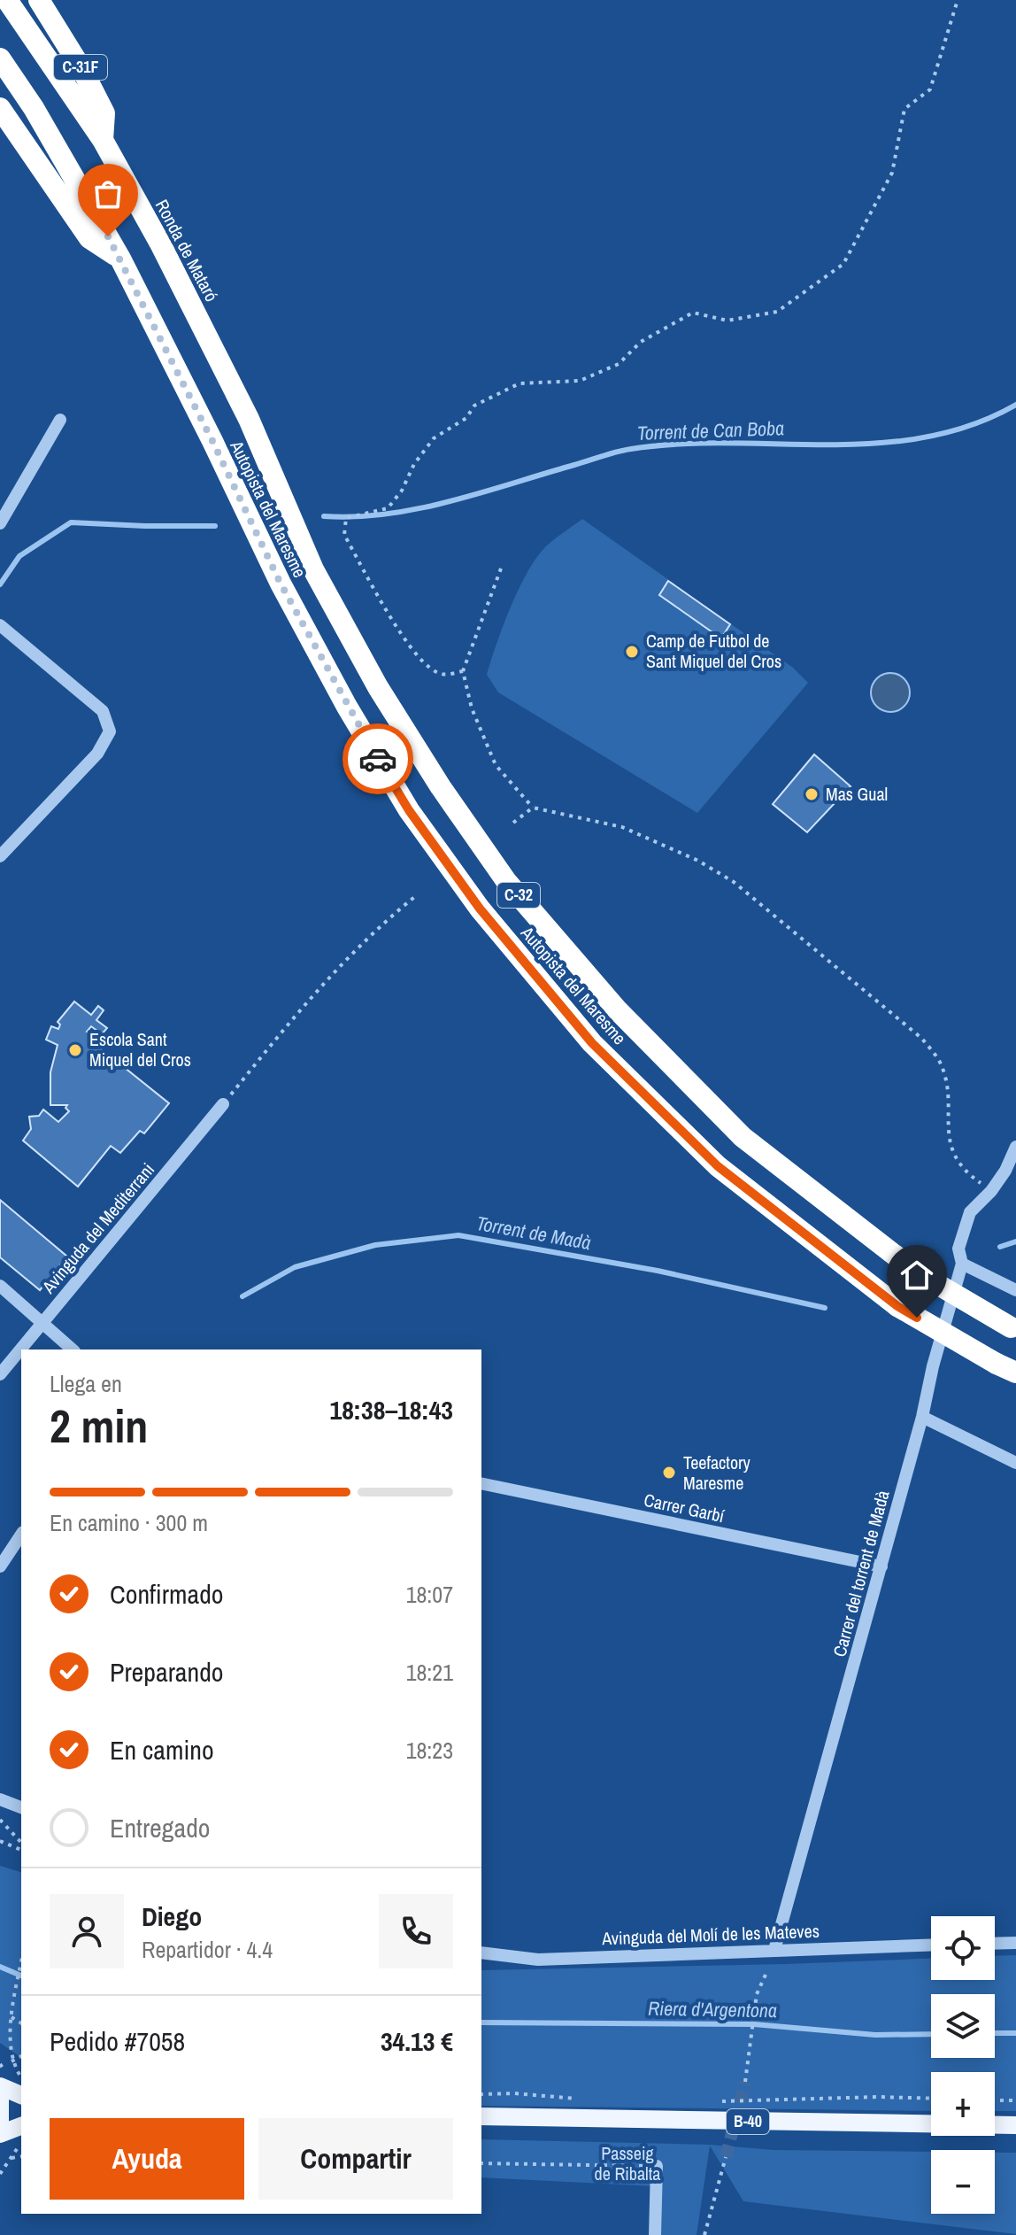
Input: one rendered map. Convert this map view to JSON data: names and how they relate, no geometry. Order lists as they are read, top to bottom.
{
  "streets": {
    "highway": [
      "C-31F",
      "Ronda de Mataró",
      "Autopista del Maresme",
      "C-32"
    ],
    "main road": ["B-40"],
    "street": [
      "Avinguda del Mediterrani",
      "Carrer Garbí",
      "Carrer del torrent de Madà",
      "Avinguda del Molí de les Mateves"
    ]
  },
  "crossings": [
    ["C-31F", "Ronda de Mataró"],
    ["Ronda de Mataró", "Autopista del Maresme"],
    ["Autopista del Maresme", "C-32"],
    ["Carrer Garbí", "Carrer del torrent de Madà"],
    ["Carrer del torrent de Madà", "Avinguda del Molí de les Mateves"]
  ],
  "water": ["Torrent de Can Boba", "Torrent de Madà", "Riera d'Argentona"],
  "parks": ["Passeig de Ribalta"],
  "places": [
    "Camp de Futbol de Sant Miquel del Cros",
    "Mas Gual",
    "Escola Sant Miquel del Cros",
    "Teefactory Maresme"
  ],
  "page": {
    "heading": ["2 min", "Llega en", "18:38–18:43"],
    "panel": [
      "Diego",
      "Repartidor · 4.4",
      "Pedido #7058",
      "34.13 €"
    ],
    "bar": "En camino · 300 m",
    "list": [
      ["Confirmado", "18:07"],
      ["Preparando", "18:21"],
      ["En camino", "18:23"],
      "Entregado"
    ],
    "map_buttons": ["+", "−"],
    "buttons": ["Ayuda", "Compartir"]
  }
}
